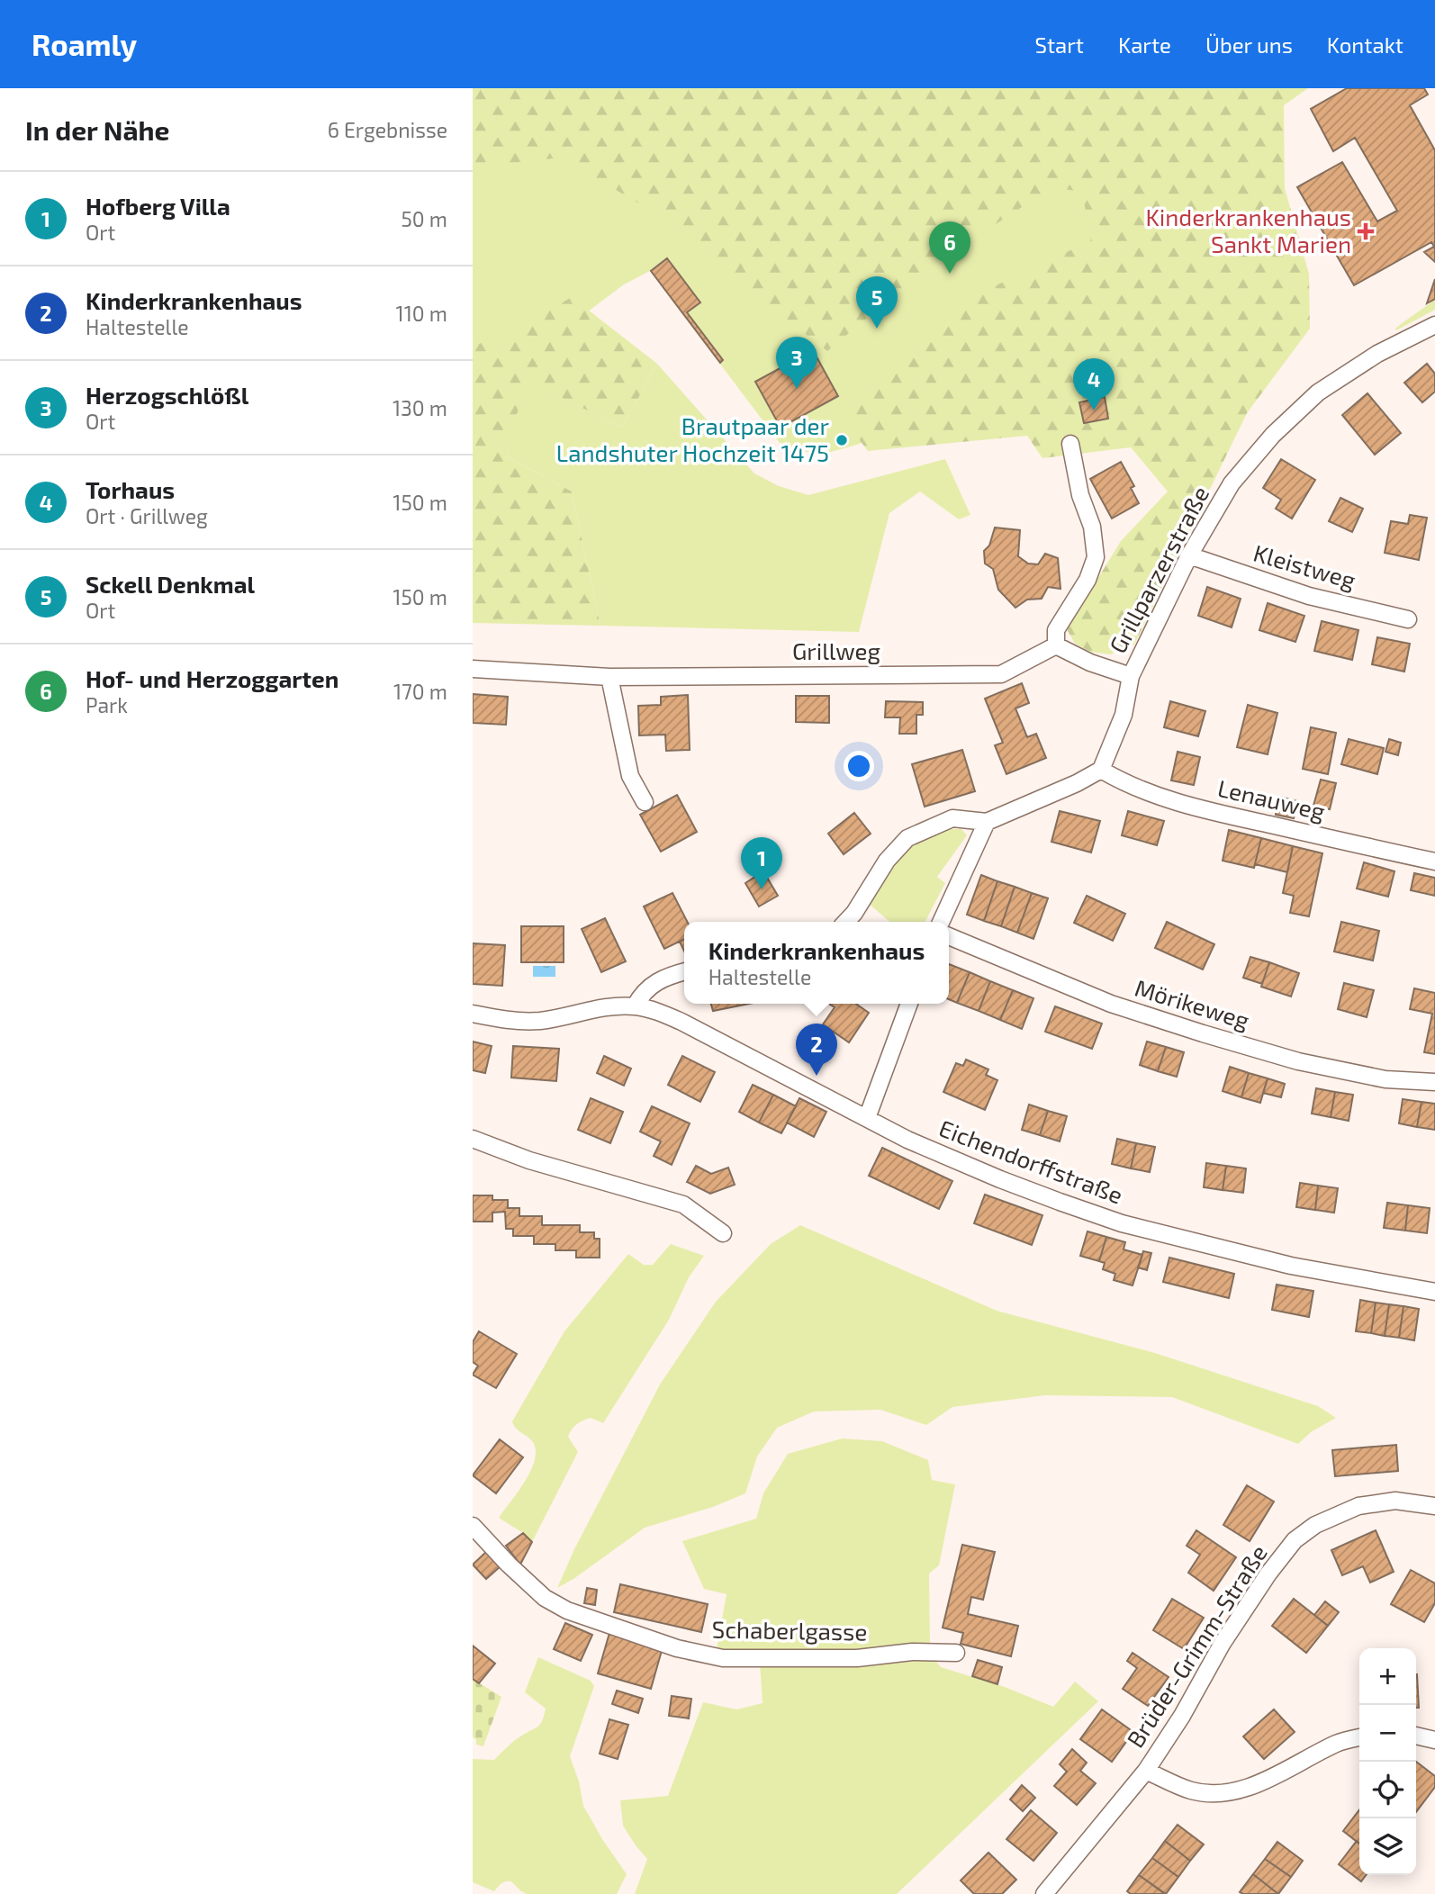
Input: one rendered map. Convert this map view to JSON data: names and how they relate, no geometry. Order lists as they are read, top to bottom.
{
  "streets": {
    "street": [
      "Kleistweg",
      "Grillparzerstraße",
      "Grillweg",
      "Lenauweg",
      "Mörikeweg",
      "Eichendorffstraße",
      "Schaberlgasse",
      "Brüder-Grimm-Straße"
    ]
  },
  "crossings": [
    ["Kleistweg", "Grillparzerstraße"],
    ["Grillparzerstraße", "Lenauweg"]
  ],
  "places": {
    "health": ["Kinderkrankenhaus Sankt Marien"],
    "other": ["Brautpaar der Landshuter Hochzeit 1475"]
  },
  "page": {
    "header": "Roamly",
    "nav": [
      "Start",
      "Karte",
      "Über uns",
      "Kontakt"
    ],
    "heading": ["In der Nähe", "6 Ergebnisse"],
    "list": [
      {
        "mark": "1",
        "name": "Hofberg Villa",
        "note": "Ort",
        "value": "50 m"
      },
      {
        "mark": "2",
        "name": "Kinderkrankenhaus",
        "note": "Haltestelle",
        "value": "110 m"
      },
      {
        "mark": "3",
        "name": "Herzogschlößl",
        "note": "Ort",
        "value": "130 m"
      },
      {
        "mark": "4",
        "name": "Torhaus",
        "note": "Ort · Grillweg",
        "value": "150 m"
      },
      {
        "mark": "5",
        "name": "Sckell Denkmal",
        "note": "Ort",
        "value": "150 m"
      },
      {
        "mark": "6",
        "name": "Hof- und Herzoggarten",
        "note": "Park",
        "value": "170 m"
      }
    ],
    "pins": [
      "6",
      "5",
      "3",
      "4",
      "1",
      "2"
    ],
    "popup": ["Kinderkrankenhaus", "Haltestelle"],
    "map_buttons": ["+", "−"]
  }
}
